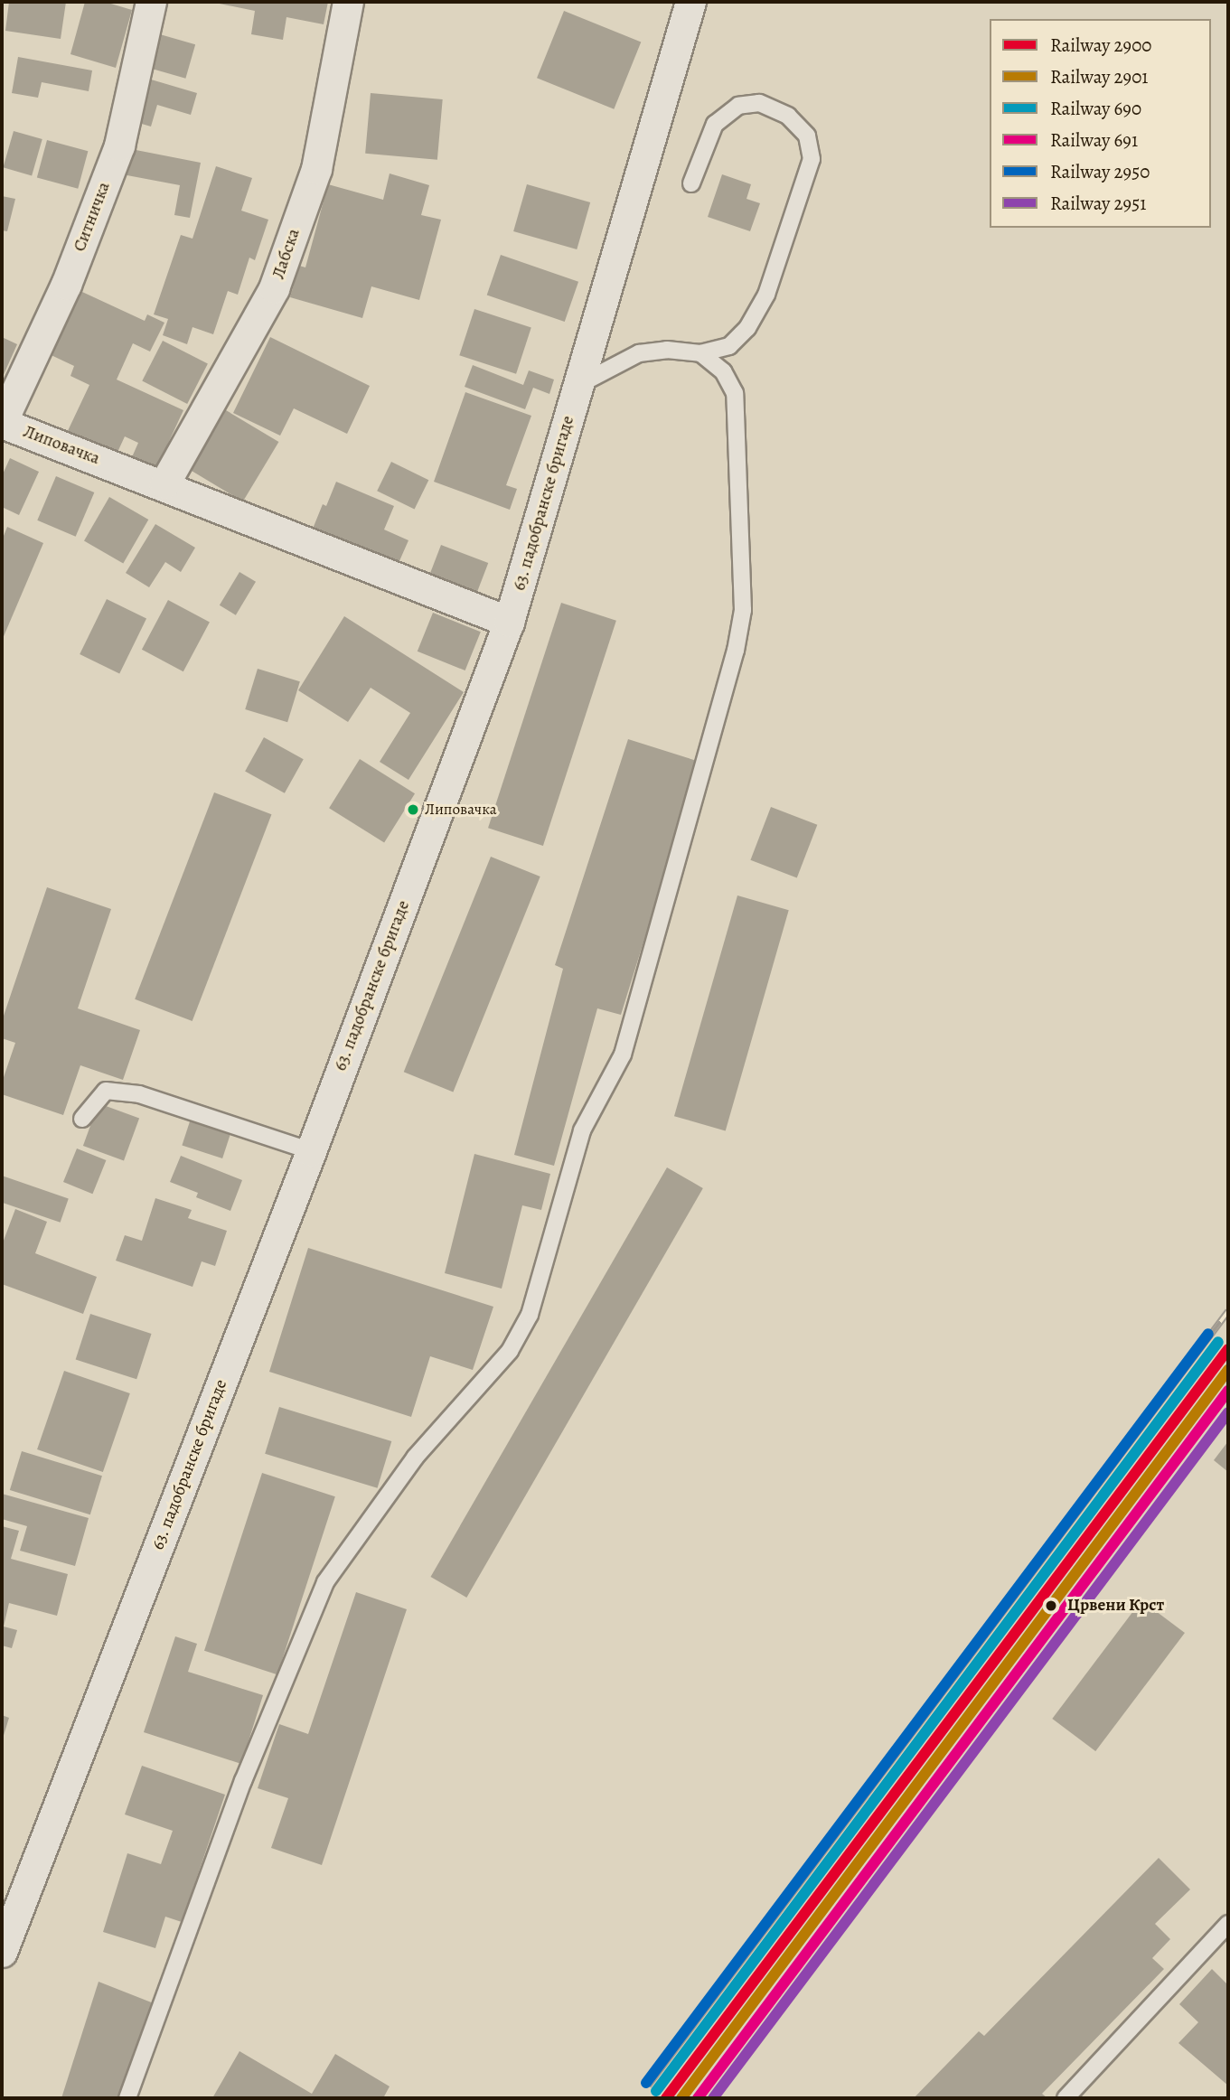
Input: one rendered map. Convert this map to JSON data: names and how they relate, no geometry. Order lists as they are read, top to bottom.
{
  "streets": {
    "street": [
      "Ситничка",
      "Лабска",
      "Липовачка",
      "63. падобранске бригаде"
    ]
  },
  "crossings": [
    ["Ситничка", "Липовачка"],
    ["Лабска", "Липовачка"],
    ["Липовачка", "63. падобранске бригаде"]
  ],
  "places": ["Липовачка", "Црвени Крст"],
  "lines": [
    "rail line 2950",
    "rail line 690",
    "rail line 2900",
    "rail line 2901",
    "rail line 691",
    "rail line 2951"
  ],
  "legend": [
    "Railway 2900",
    "Railway 2901",
    "Railway 690",
    "Railway 691",
    "Railway 2950",
    "Railway 2951"
  ]
}
